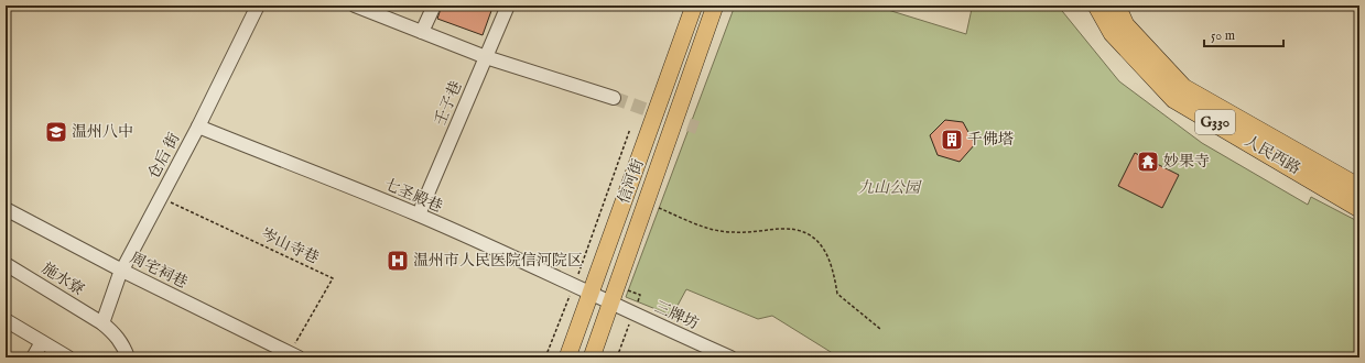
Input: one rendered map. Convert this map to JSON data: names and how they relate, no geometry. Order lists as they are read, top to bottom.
{
  "streets": {
    "highway": ["G330", "人民西路"],
    "main road": ["信河街"],
    "street": [
      "壬子巷",
      "仓后 街",
      "七圣殿巷",
      "周宅祠巷",
      "施水寮",
      "三牌坊"
    ],
    "path": ["岑山寺巷"]
  },
  "crossings": [
    ["壬子巷", "七圣殿巷"],
    ["仓后 街", "七圣殿巷"],
    ["仓后 街", "岑山寺巷"],
    ["仓后 街", "周宅祠巷"],
    ["仓后 街", "施水寮"],
    ["信河街", "七圣殿巷"],
    ["信河街", "三牌坊"],
    ["七圣殿巷", "三牌坊"],
    ["岑山寺巷", "周宅祠巷"]
  ],
  "parks": ["九山公园"],
  "places": {
    "school or university": ["温州八中"],
    "building": ["千佛塔"],
    "temple": ["妙果寺"],
    "hospital": ["温州市人民医院信河院区"]
  },
  "scale_bar": "50 m"
}
